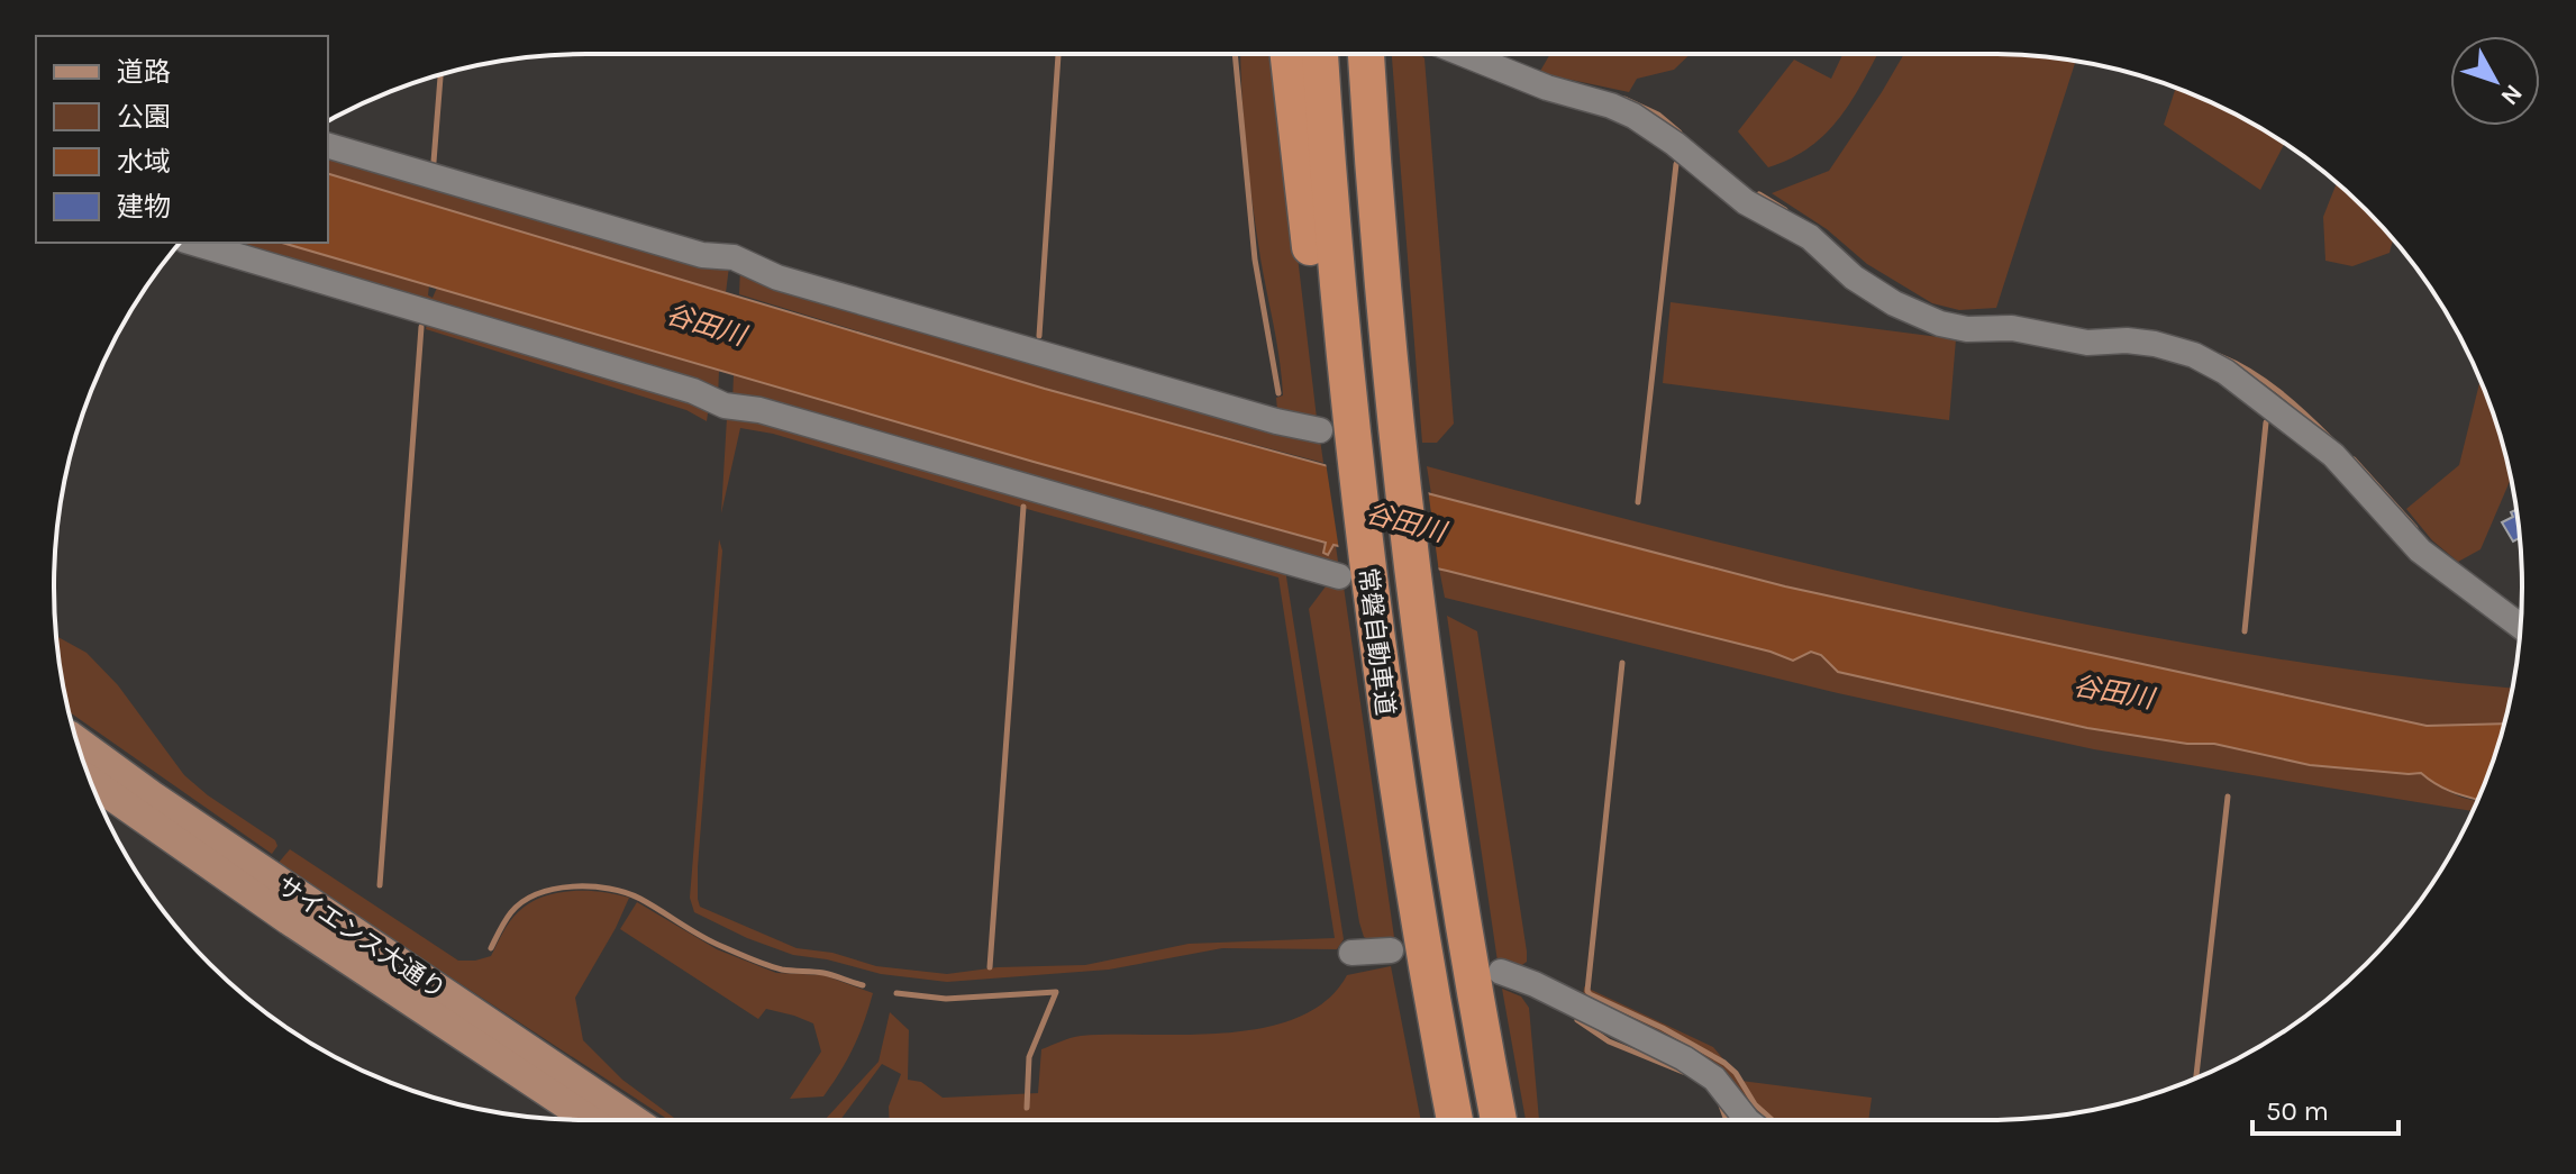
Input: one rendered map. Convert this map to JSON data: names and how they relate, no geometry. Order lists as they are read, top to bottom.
{
  "streets": {
    "highway": ["常磐自動車道"],
    "main road": ["サイエンス大通り"]
  },
  "water": ["谷田川"],
  "legend": [
    "道路",
    "公園",
    "水域",
    "建物"
  ],
  "scale_bar": "50 m",
  "north": "bottom right"
}
